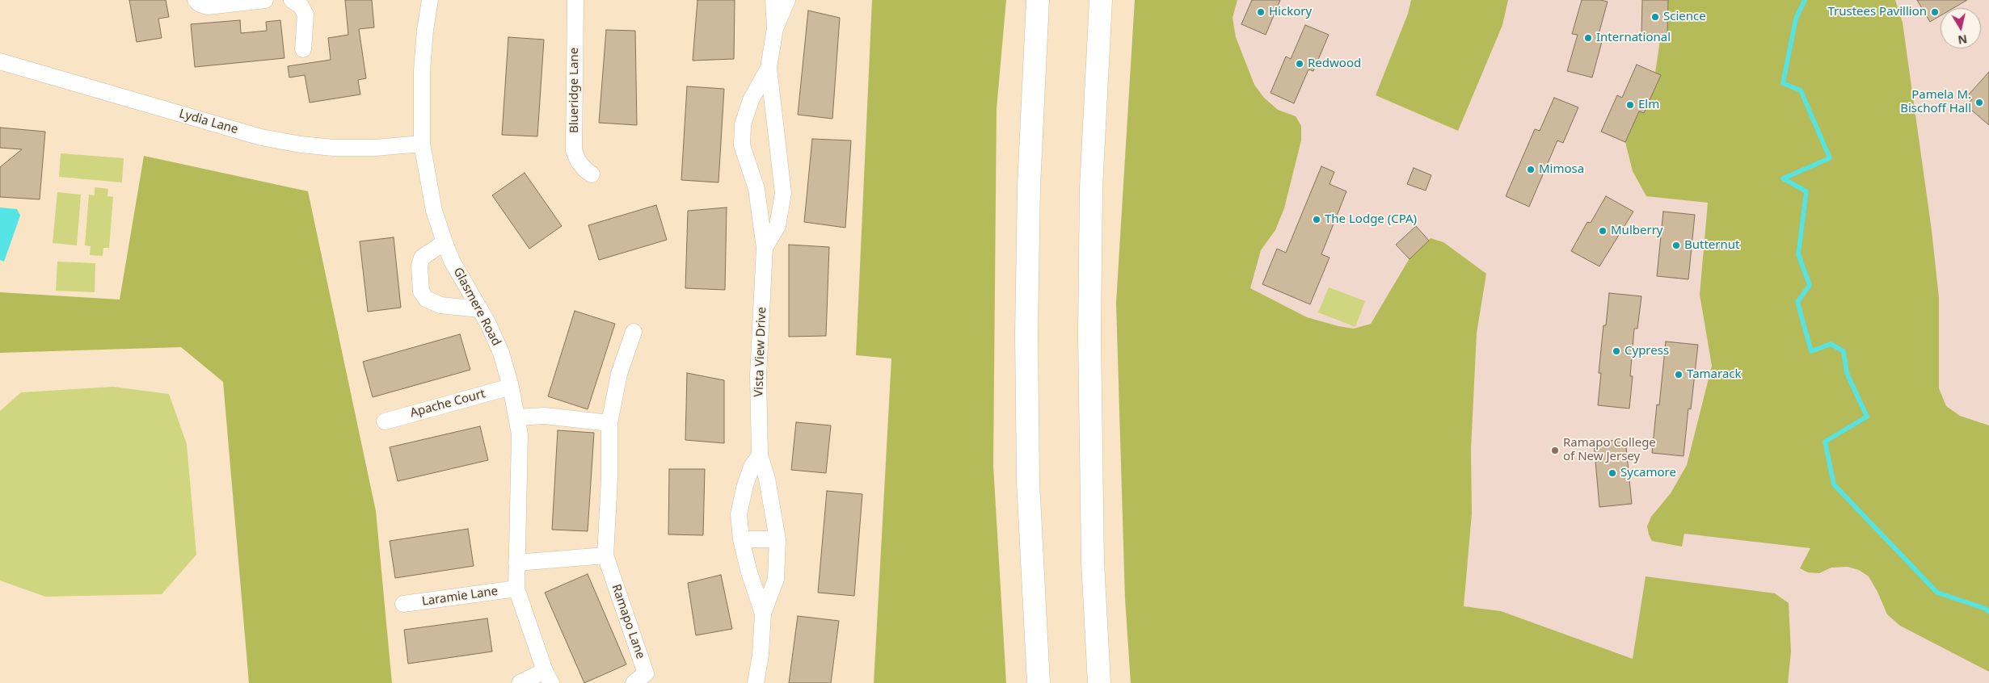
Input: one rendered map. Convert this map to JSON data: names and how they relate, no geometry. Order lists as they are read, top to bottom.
{
  "streets": {
    "street": [
      "Blueridge Lane",
      "Lydia Lane",
      "Glasmere Road",
      "Vista View Drive",
      "Apache Court",
      "Laramie Lane",
      "Ramapo Lane"
    ]
  },
  "crossings": [
    ["Lydia Lane", "Glasmere Road"],
    ["Glasmere Road", "Apache Court"],
    ["Glasmere Road", "Laramie Lane"]
  ],
  "places": [
    "Hickory",
    "Trustees Pavillion",
    "Science",
    "International",
    "Redwood",
    "Pamela M. Bischoff Hall",
    "Elm",
    "Mimosa",
    "The Lodge (CPA)",
    "Mulberry",
    "Butternut",
    "Cypress",
    "Tamarack",
    "Ramapo College of New Jersey",
    "Sycamore"
  ],
  "north": "bottom"
}
